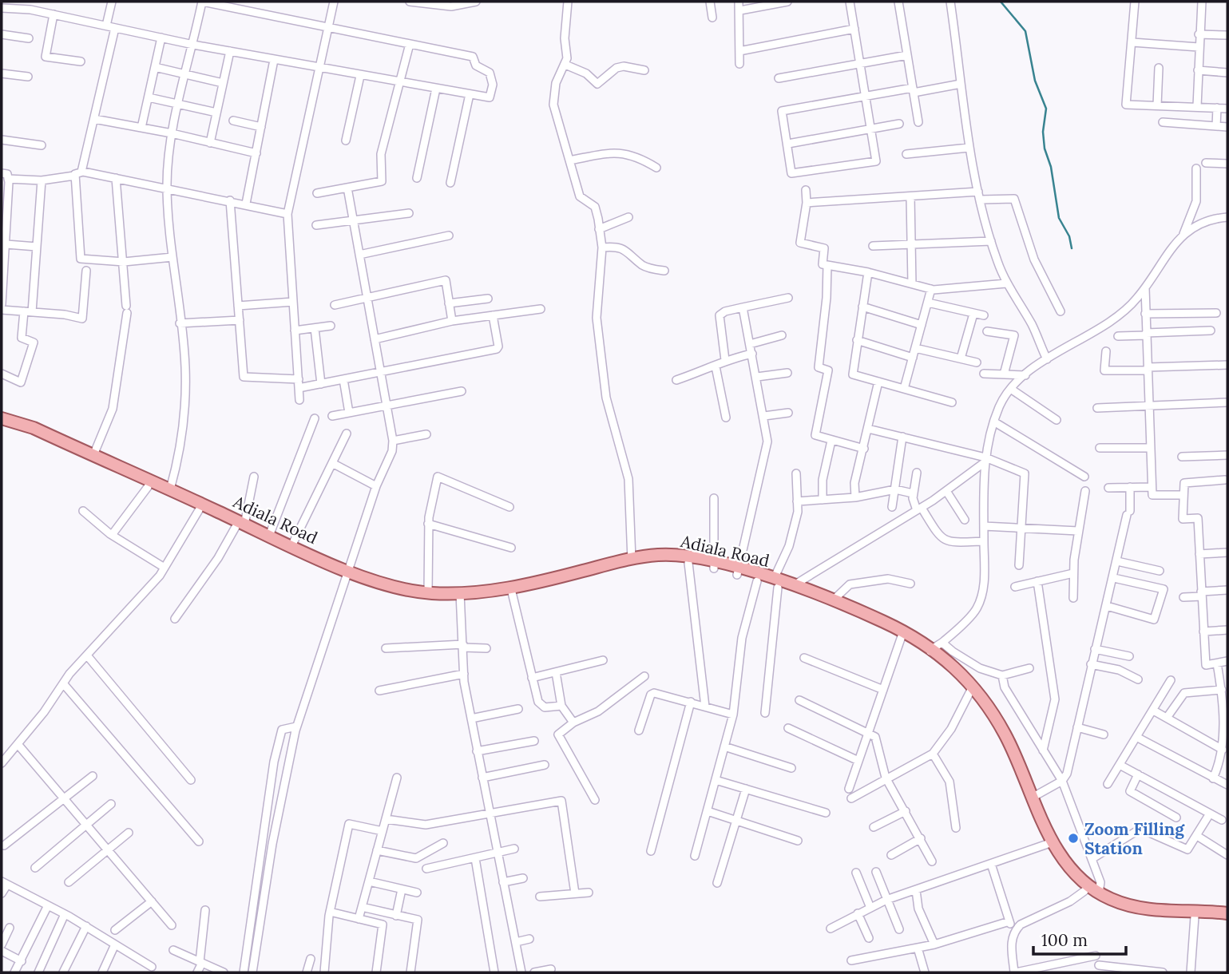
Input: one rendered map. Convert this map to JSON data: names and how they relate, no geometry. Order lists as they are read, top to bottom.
{
  "streets": {
    "main road": ["Adiala Road"]
  },
  "places": ["Zoom Filling Station"],
  "scale_bar": "100 m"
}
